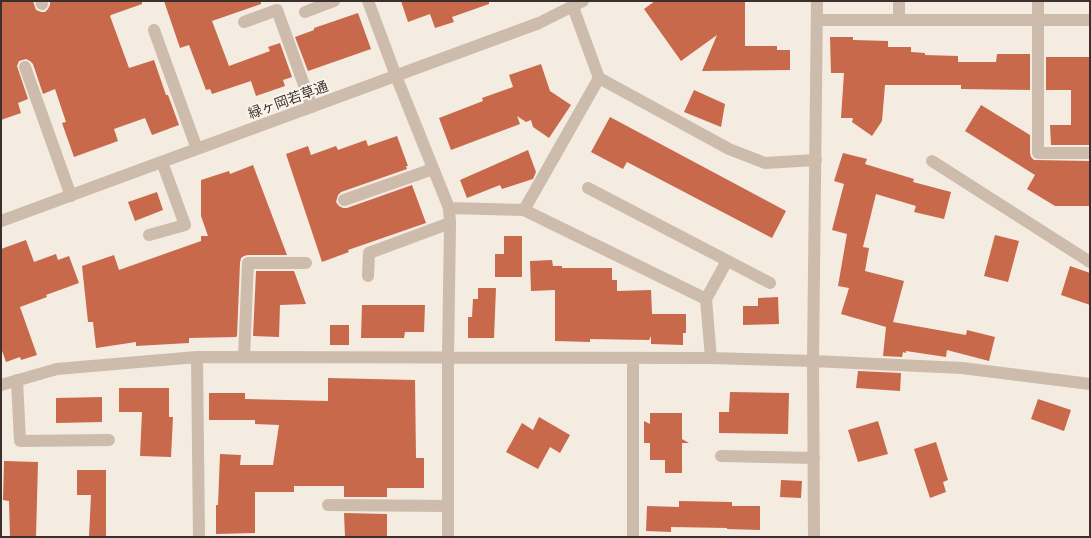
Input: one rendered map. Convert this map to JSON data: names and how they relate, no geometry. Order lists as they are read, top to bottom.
{
  "streets": {
    "street": ["緑ヶ岡若草通"]
  }
}
